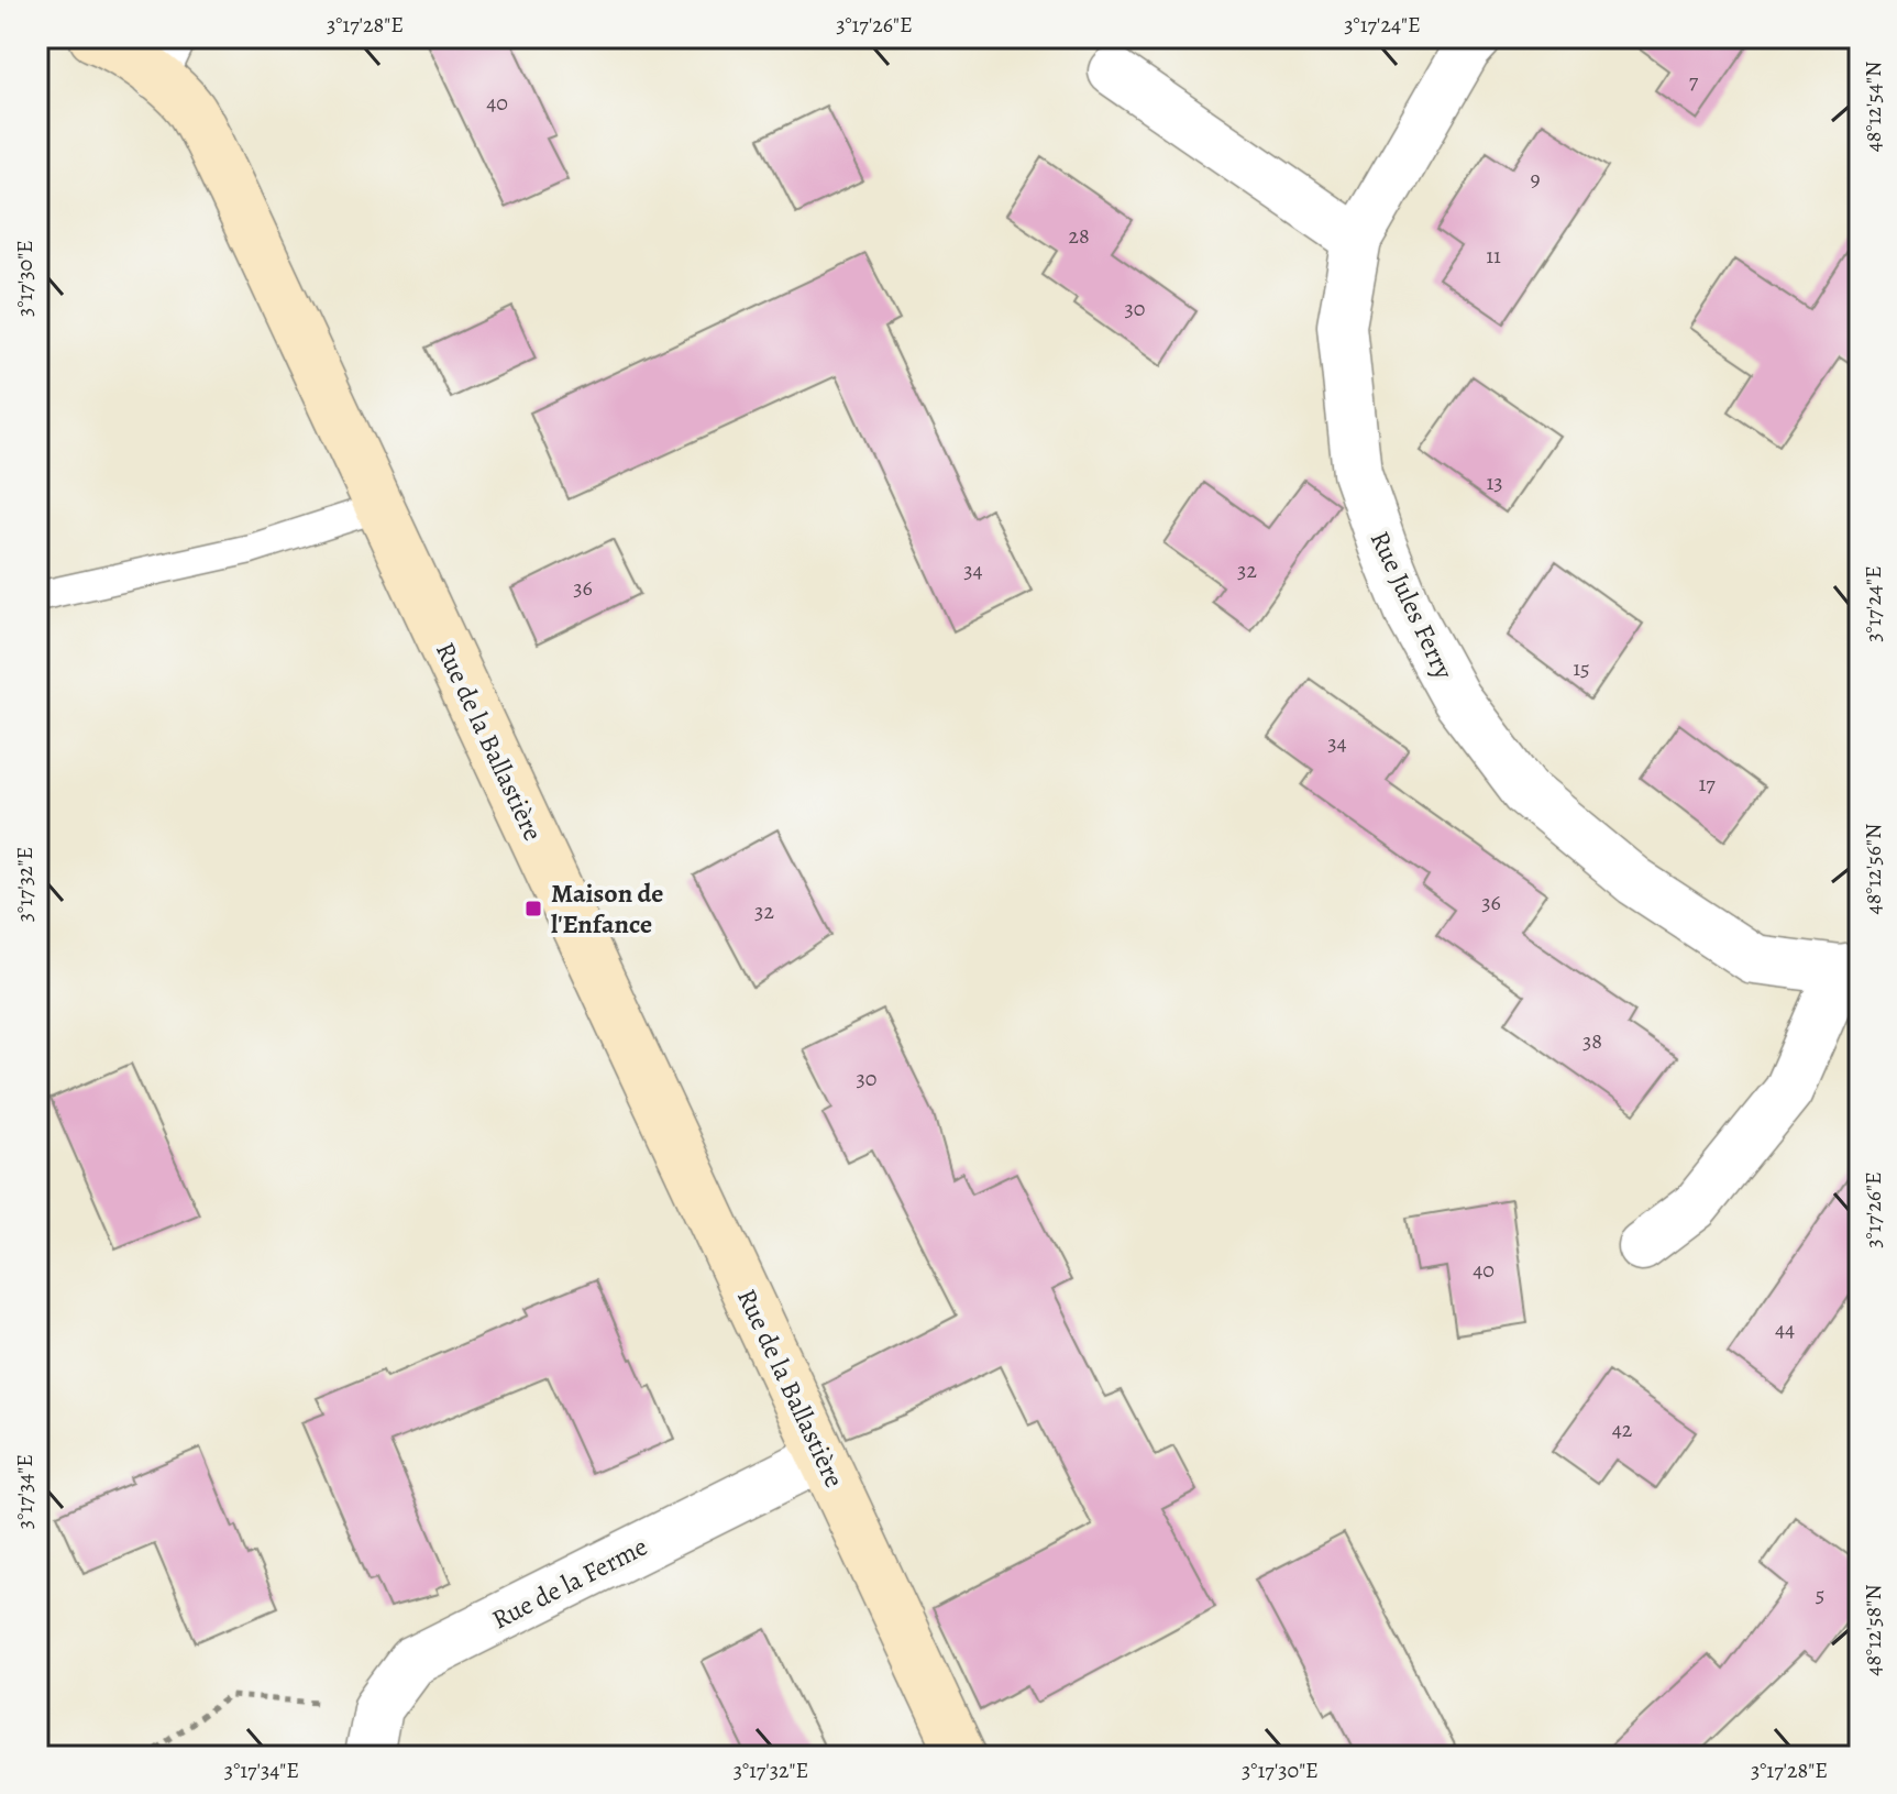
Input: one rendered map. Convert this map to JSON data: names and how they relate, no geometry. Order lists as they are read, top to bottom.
{
  "streets": {
    "street": ["Rue Jules Ferry", "Rue de la Ballastière", "Rue de la Ferme"]
  },
  "crossings": [
    ["Rue de la Ballastière", "Rue de la Ferme"]
  ],
  "places": {
    "transit": ["Maison de l'Enfance"]
  },
  "house_numbers": [
    "7",
    "40",
    "9",
    "28",
    "11",
    "30",
    "13",
    "34",
    "32",
    "36",
    "15",
    "34",
    "17",
    "36",
    "32",
    "38",
    "30",
    "40",
    "44",
    "42",
    "5"
  ],
  "coordinates": [
    "3°17'28\"E",
    "3°17'26\"E",
    "3°17'24\"E",
    "48°12'54\"N",
    "3°17'30\"E",
    "48°12'56\"N",
    "3°17'32\"E",
    "3°17'34\"E",
    "48°12'58\"N"
  ]
}
